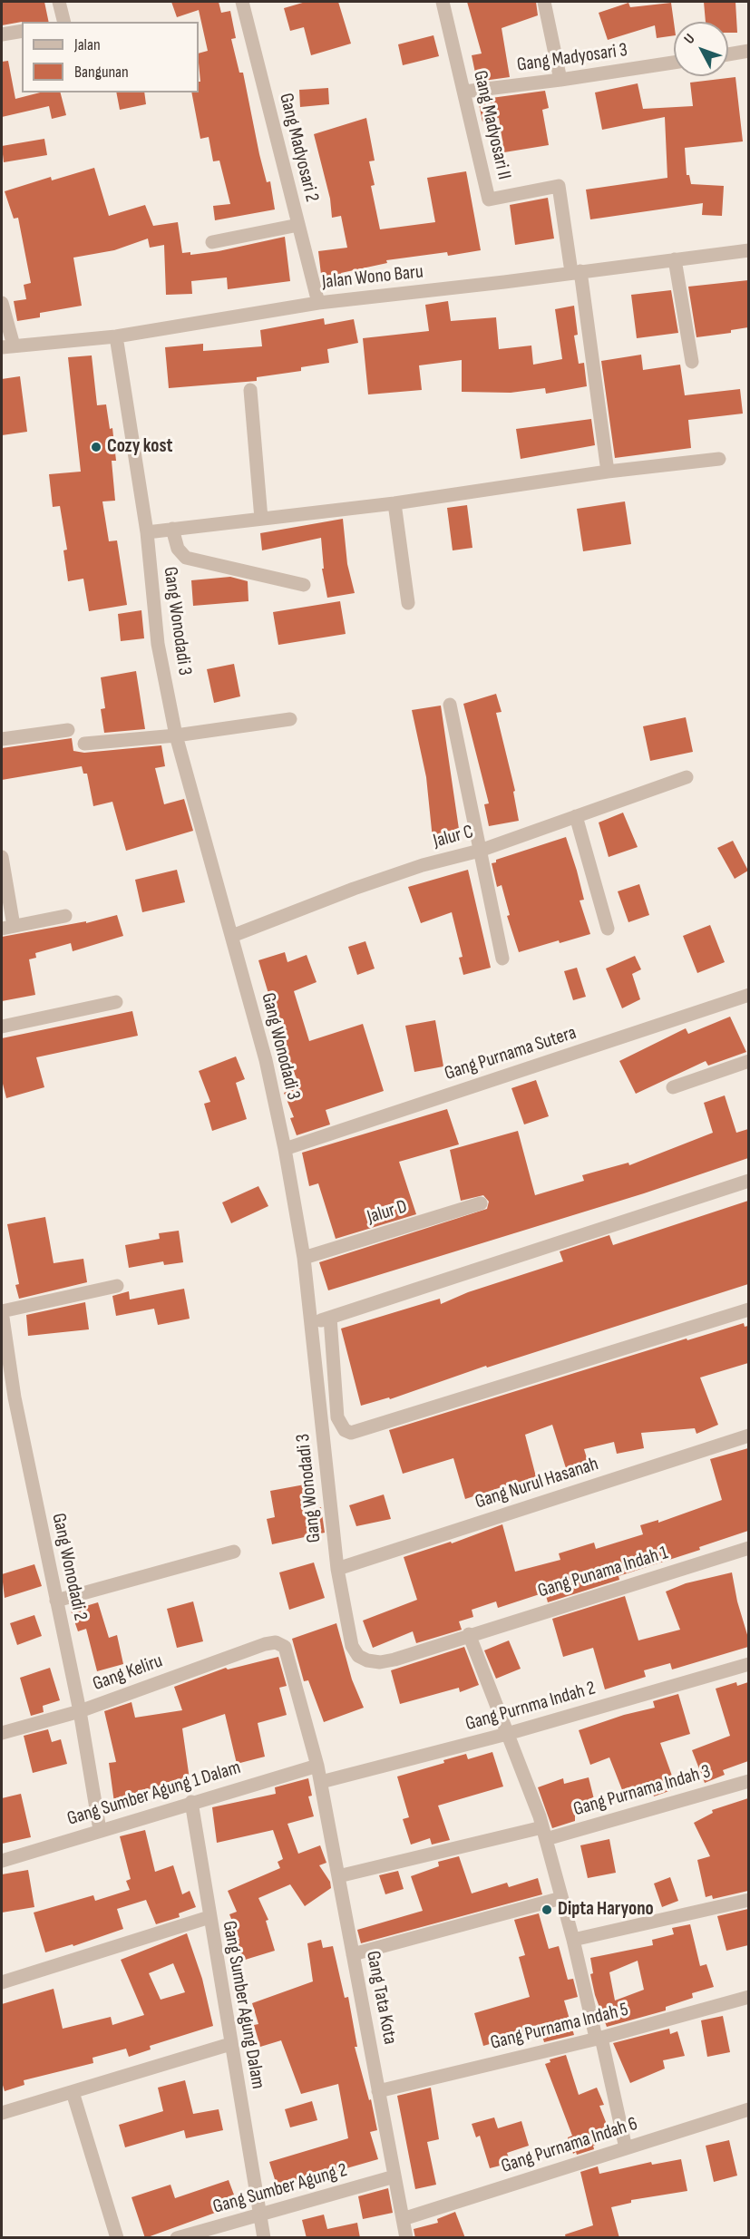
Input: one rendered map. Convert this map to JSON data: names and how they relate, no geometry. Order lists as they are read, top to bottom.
{
  "streets": {
    "street": [
      "Gang Madyosari 3",
      "Gang Madyosari II",
      "Gang Madyosari 2",
      "Jalan Wono Baru",
      "Gang Wonodadi 3",
      "Jalur C",
      "Gang Purnama Sutera",
      "Jalur D",
      "Gang Nurul Hasanah",
      "Gang Wonodadi 2",
      "Gang Punama Indah 1",
      "Gang Keliru",
      "Gang Purnma Indah 2",
      "Gang Purnama Indah 3",
      "Gang Sumber Agung 1 Dalam",
      "Gang Tata Kota",
      "Gang Sumber Agung Dalam",
      "Gang Purnama Indah 5",
      "Gang Purnama Indah 6",
      "Gang Sumber Agung 2"
    ]
  },
  "crossings": [
    ["Gang Madyosari 3", "Gang Madyosari II"],
    ["Gang Madyosari II", "Jalan Wono Baru"],
    ["Gang Madyosari 2", "Jalan Wono Baru"],
    ["Jalan Wono Baru", "Gang Wonodadi 3"],
    ["Gang Wonodadi 3", "Jalur C"],
    ["Gang Wonodadi 3", "Gang Purnama Sutera"],
    ["Gang Wonodadi 3", "Jalur D"],
    ["Gang Wonodadi 3", "Gang Nurul Hasanah"],
    ["Gang Wonodadi 3", "Gang Punama Indah 1"],
    ["Gang Wonodadi 2", "Gang Keliru"],
    ["Gang Wonodadi 2", "Gang Sumber Agung 1 Dalam"],
    ["Gang Keliru", "Gang Tata Kota"],
    ["Gang Purnma Indah 2", "Gang Tata Kota"],
    ["Gang Purnama Indah 3", "Gang Tata Kota"],
    ["Gang Sumber Agung 1 Dalam", "Gang Tata Kota"],
    ["Gang Sumber Agung 1 Dalam", "Gang Sumber Agung Dalam"],
    ["Gang Tata Kota", "Gang Purnama Indah 5"],
    ["Gang Tata Kota", "Gang Purnama Indah 6"],
    ["Gang Tata Kota", "Gang Sumber Agung 2"],
    ["Gang Sumber Agung Dalam", "Gang Sumber Agung 2"]
  ],
  "places": ["Cozy kost", "Dipta Haryono"],
  "legend": ["Jalan", "Bangunan"],
  "north": "top left"
}
